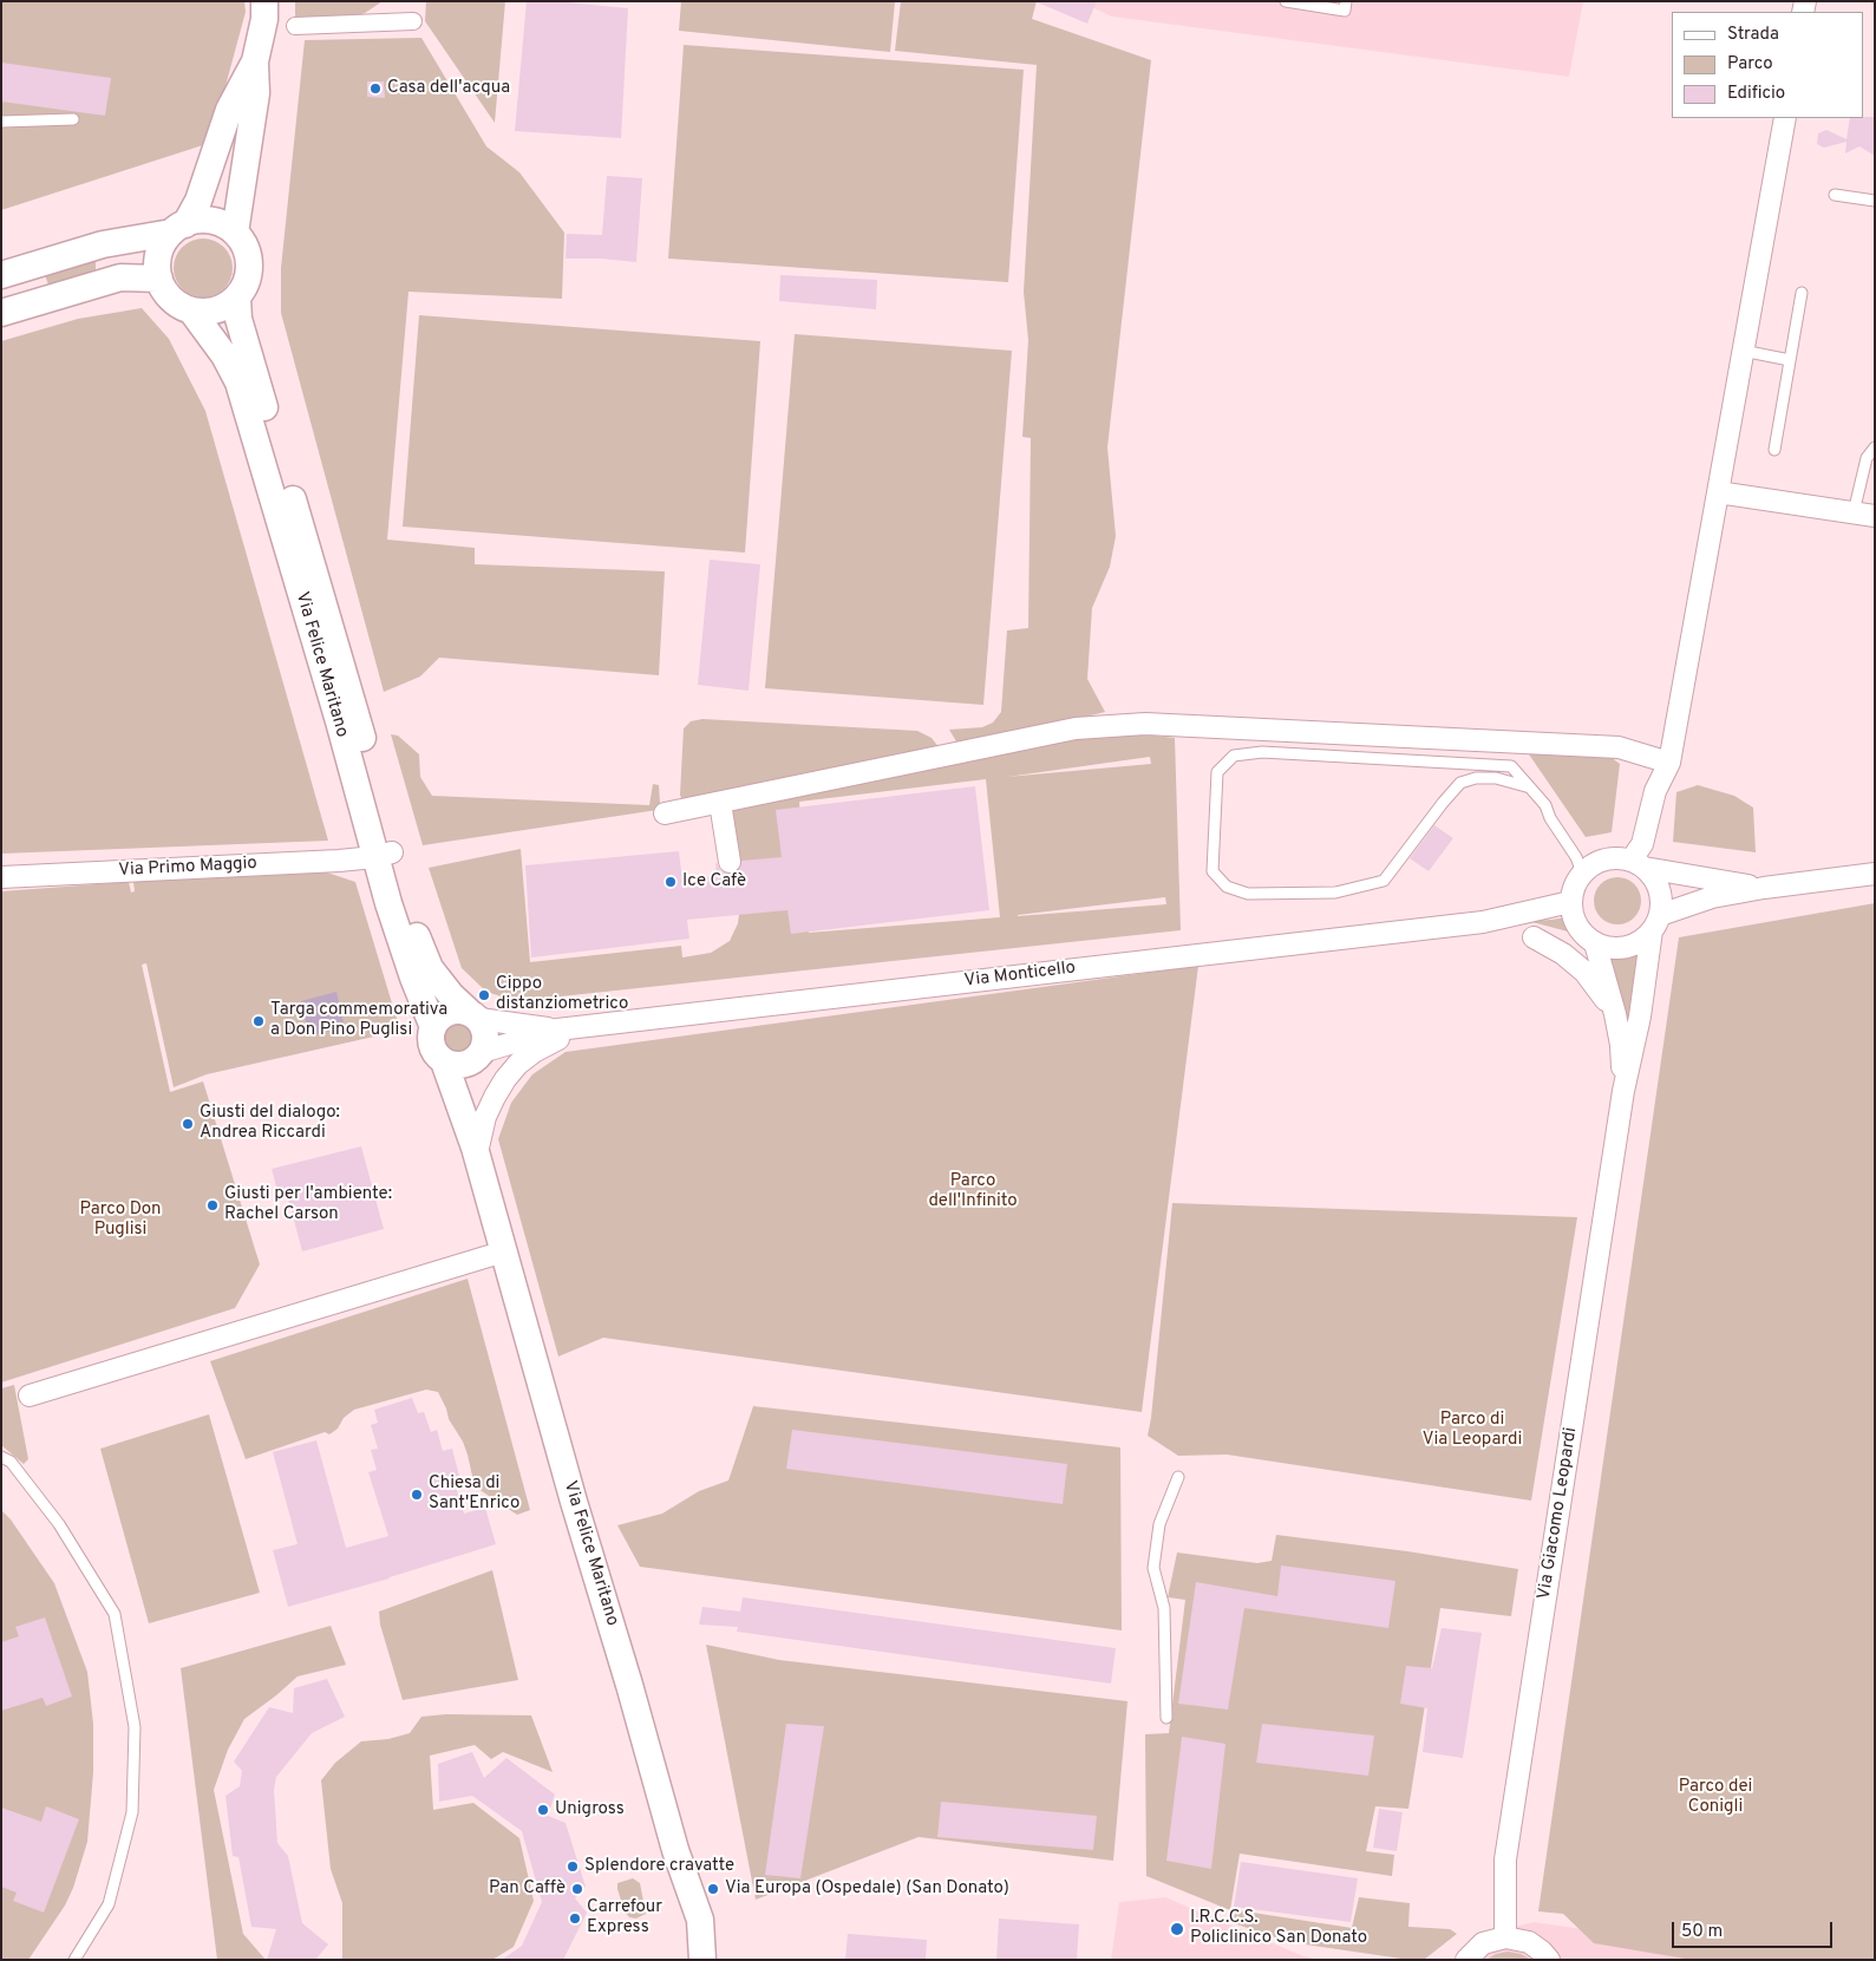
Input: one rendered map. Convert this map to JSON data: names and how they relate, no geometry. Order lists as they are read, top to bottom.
{
  "streets": {
    "street": [
      "Via Felice Maritano",
      "Via Primo Maggio",
      "Via Monticello",
      "Via Giacomo Leopardi"
    ]
  },
  "crossings": [
    ["Via Felice Maritano", "Via Primo Maggio"],
    ["Via Felice Maritano", "Via Monticello"],
    ["Via Monticello", "Via Giacomo Leopardi"]
  ],
  "parks": [
    "Parco dell'Infinito",
    "Parco Don Puglisi",
    "Parco di Via Leopardi",
    "Parco dei Conigli"
  ],
  "places": [
    "Casa dell'acqua",
    "Ice Cafè",
    "Cippo distanziometrico",
    "Targa commemorativa a Don Pino Puglisi",
    "Giusti del dialogo: Andrea Riccardi",
    "Giusti per l'ambiente: Rachel Carson",
    "Chiesa di Sant'Enrico",
    "Unigross",
    "Splendore cravatte",
    "Pan Caffè",
    "Via Europa (Ospedale) (San Donato)",
    "Carrefour Express",
    "I.R.C.C.S. Policlinico San Donato"
  ],
  "legend": ["Strada", "Parco", "Edificio"],
  "scale_bar": "50 m"
}
